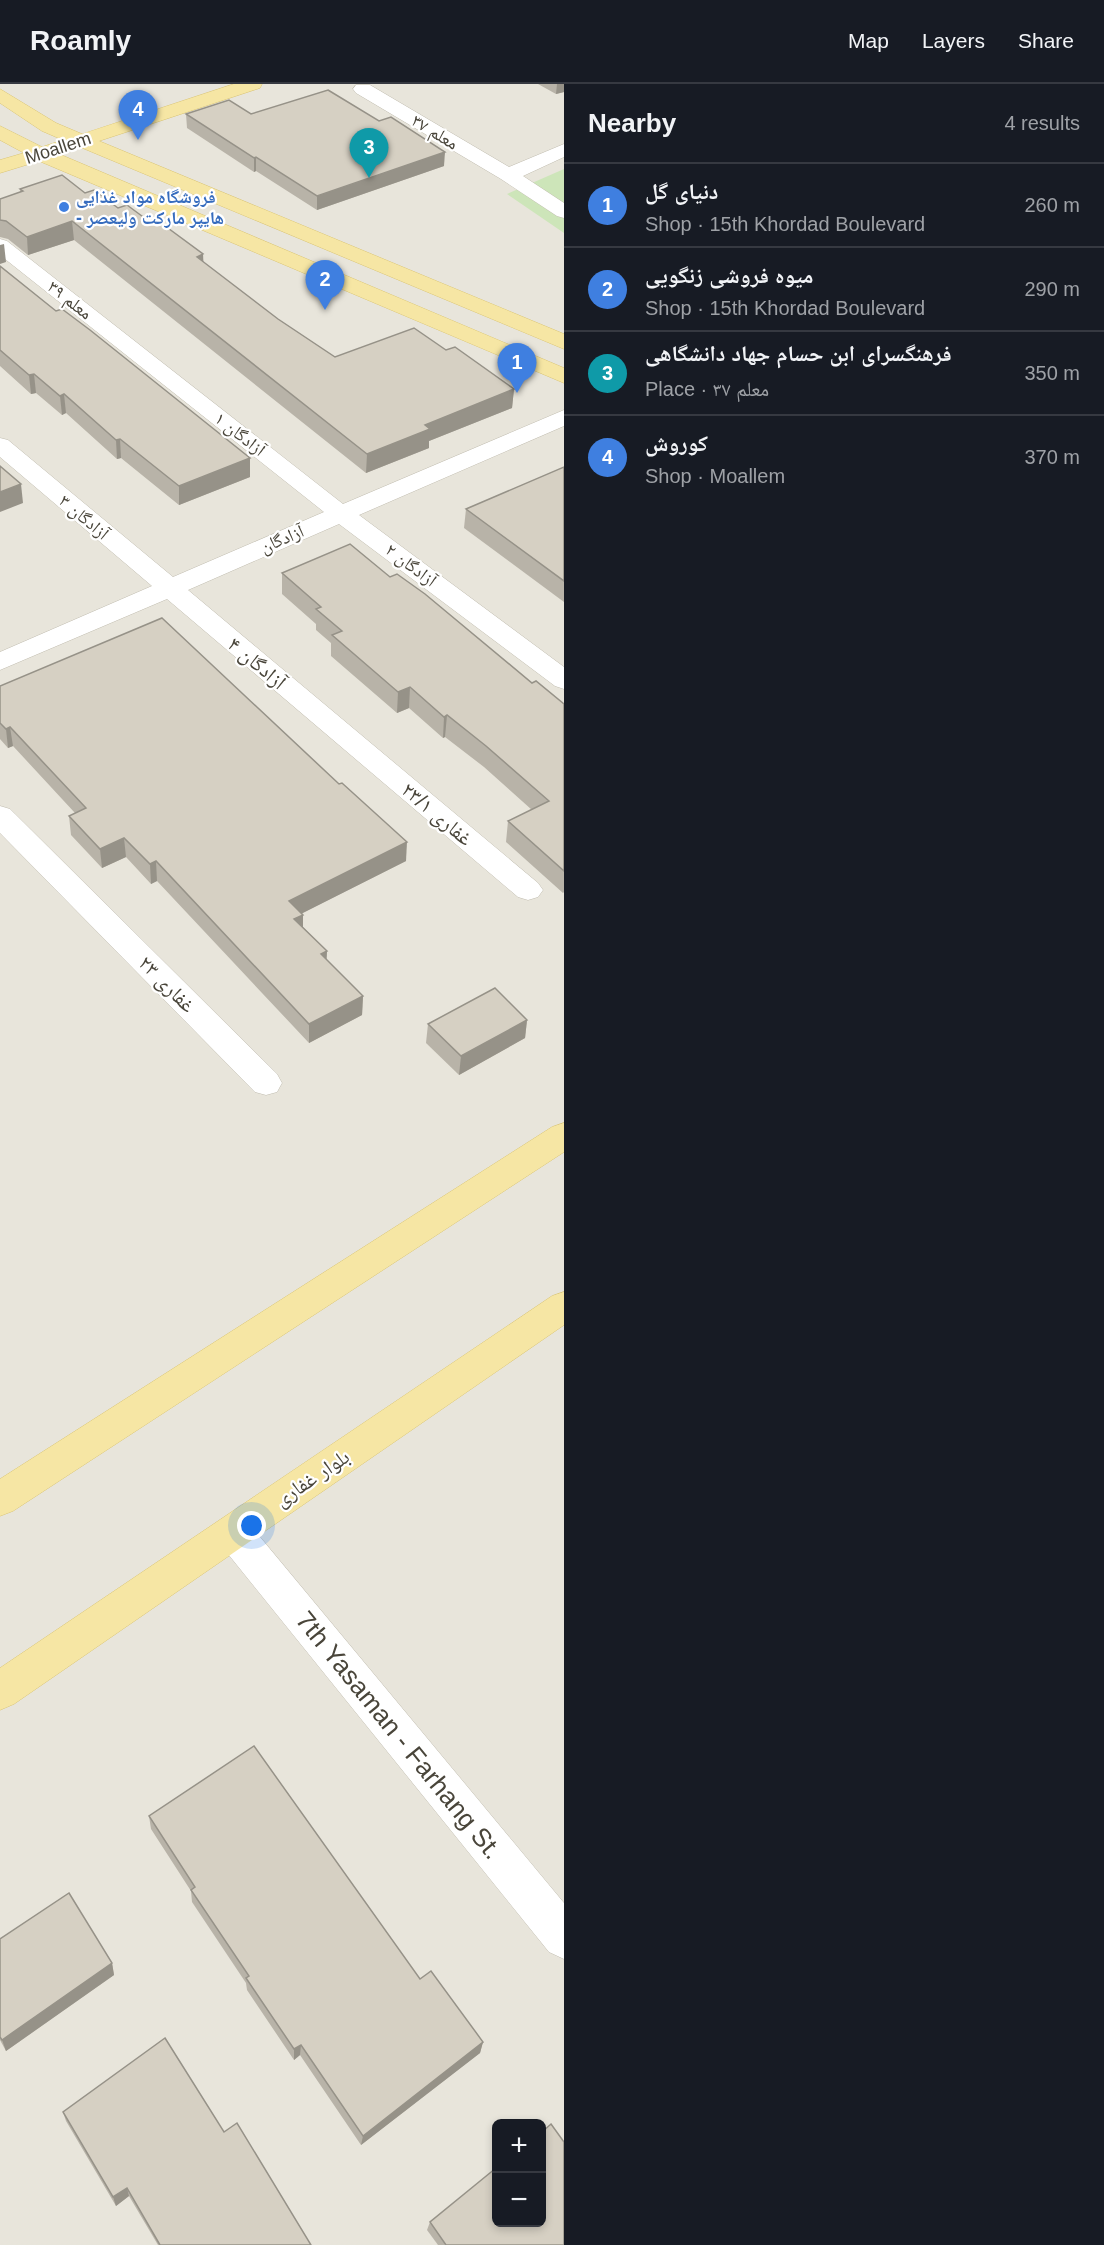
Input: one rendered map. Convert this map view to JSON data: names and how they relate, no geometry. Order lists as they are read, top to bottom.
{
  "streets": {
    "main road": ["Moallem", "بلوار غفاری"],
    "street": [
      "معلم ۳۷",
      "معلم ۳۹",
      "آزادگان ۱",
      "آزادگان ۳",
      "آزادگان",
      "آزادگان ۲",
      "آزادگان ۴",
      "غفاری ۲۳/۱",
      "غفاری ۲۳",
      "7th Yasaman - Farhang St."
    ]
  },
  "crossings": [
    ["معلم ۳۹", "آزادگان ۱"],
    ["آزادگان ۱", "آزادگان"],
    ["آزادگان ۱", "آزادگان ۲"],
    ["آزادگان ۳", "آزادگان"],
    ["آزادگان ۳", "آزادگان ۴"],
    ["آزادگان", "آزادگان ۲"],
    ["آزادگان", "آزادگان ۴"],
    ["آزادگان ۴", "غفاری ۲۳/۱"],
    ["بلوار غفاری", "7th Yasaman - Farhang St."]
  ],
  "places": ["فروشگاه مواد غذایی - هایپر مارکت ولیعصر"],
  "page": {
    "header": "Roamly",
    "nav": ["Map", "Layers", "Share"],
    "heading": ["Nearby", "4 results"],
    "pins": [
      "4",
      "3",
      "2",
      "1"
    ],
    "list": [
      {
        "mark": "1",
        "name": "دنیای گل",
        "note": "Shop · 15th Khordad Boulevard",
        "value": "260 m"
      },
      {
        "mark": "2",
        "name": "میوه فروشی زنگویی",
        "note": "Shop · 15th Khordad Boulevard",
        "value": "290 m"
      },
      {
        "mark": "3",
        "name": "فرهنگسرای ابن حسام جهاد دانشگاهی",
        "note": "Place · معلم ۳۷",
        "value": "350 m"
      },
      {
        "mark": "4",
        "name": "کوروش",
        "note": "Shop · Moallem",
        "value": "370 m"
      }
    ],
    "map_buttons": ["+", "−"]
  }
}
